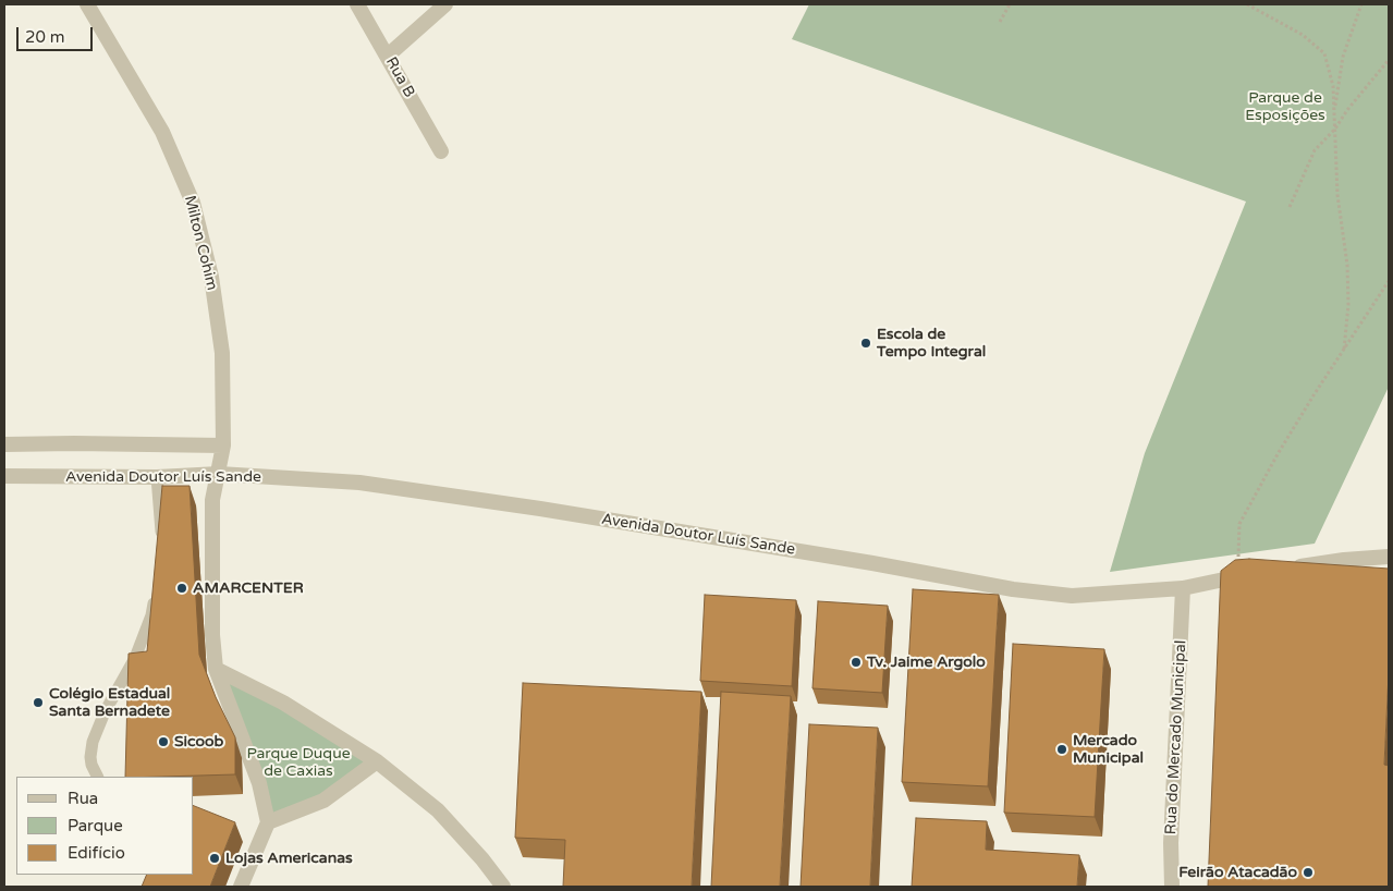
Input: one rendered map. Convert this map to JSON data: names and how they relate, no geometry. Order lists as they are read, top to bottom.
{
  "streets": {
    "street": [
      "Rua B",
      "Milton Cohim",
      "Avenida Doutor Luís Sande",
      "Rua do Mercado Municipal"
    ]
  },
  "crossings": [
    ["Milton Cohim", "Avenida Doutor Luís Sande"],
    ["Avenida Doutor Luís Sande", "Rua do Mercado Municipal"]
  ],
  "parks": ["Parque de Esposições", "Parque Duque de Caxias"],
  "places": [
    "Escola de Tempo Integral",
    "AMARCENTER",
    "Tv. Jaime Argolo",
    "Colégio Estadual Santa Bernadete",
    "Sicoob",
    "Mercado Municipal",
    "Lojas Americanas",
    "Feirão Atacadão"
  ],
  "legend": ["Rua", "Parque", "Edifício"],
  "scale_bar": "20 m"
}
